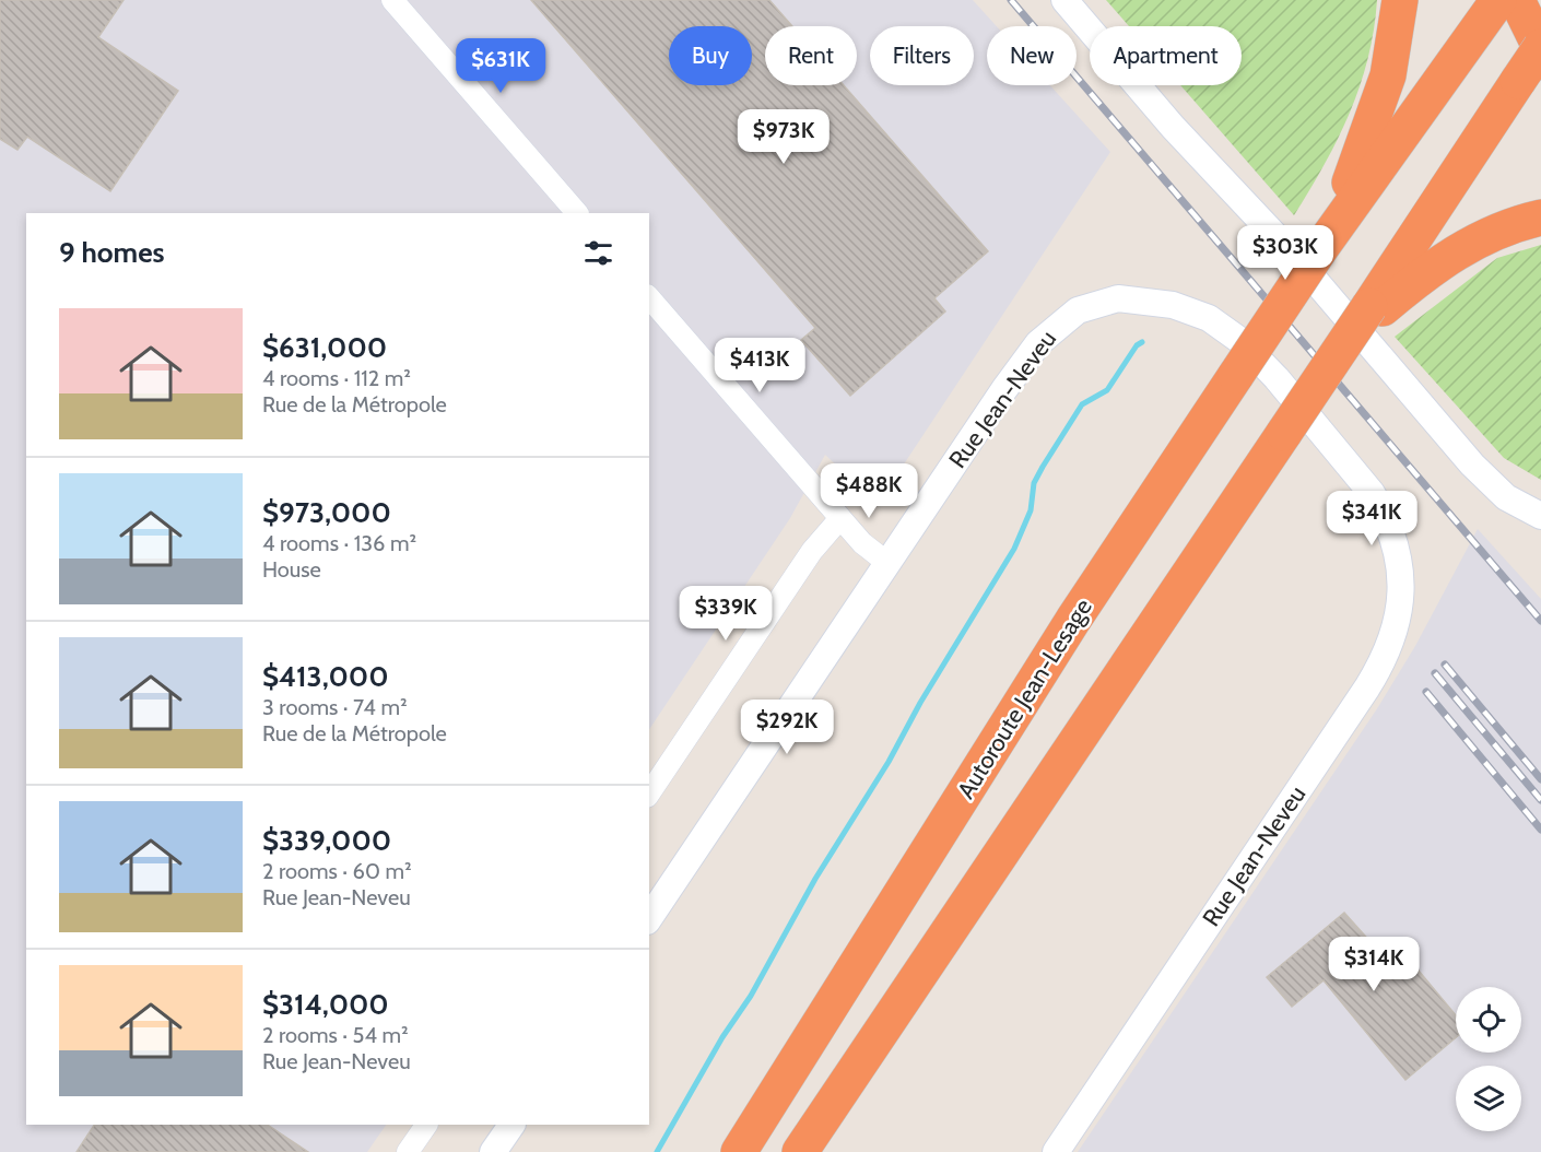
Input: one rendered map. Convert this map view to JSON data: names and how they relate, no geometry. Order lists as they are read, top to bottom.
{
  "streets": {
    "highway": ["Autoroute Jean-Lesage"],
    "street": ["Rue Jean-Neveu"]
  },
  "page": {
    "chip": [
      "Buy",
      "Rent",
      "Filters",
      "New",
      "Apartment"
    ],
    "price": [
      "$631K",
      "$973K",
      "$303K",
      "$413K",
      "$488K",
      "$341K",
      "$339K",
      "$292K",
      "$314K"
    ],
    "heading": "9 homes",
    "list": [
      {
        "name": "$631,000",
        "note": "4 rooms · 112 m² · Rue de la Métropole"
      },
      {
        "name": "$973,000",
        "note": "4 rooms · 136 m² · House"
      },
      {
        "name": "$413,000",
        "note": "3 rooms · 74 m² · Rue de la Métropole"
      },
      {
        "name": "$339,000",
        "note": "2 rooms · 60 m² · Rue Jean-Neveu"
      },
      {
        "name": "$314,000",
        "note": "2 rooms · 54 m² · Rue Jean-Neveu"
      }
    ]
  }
}
